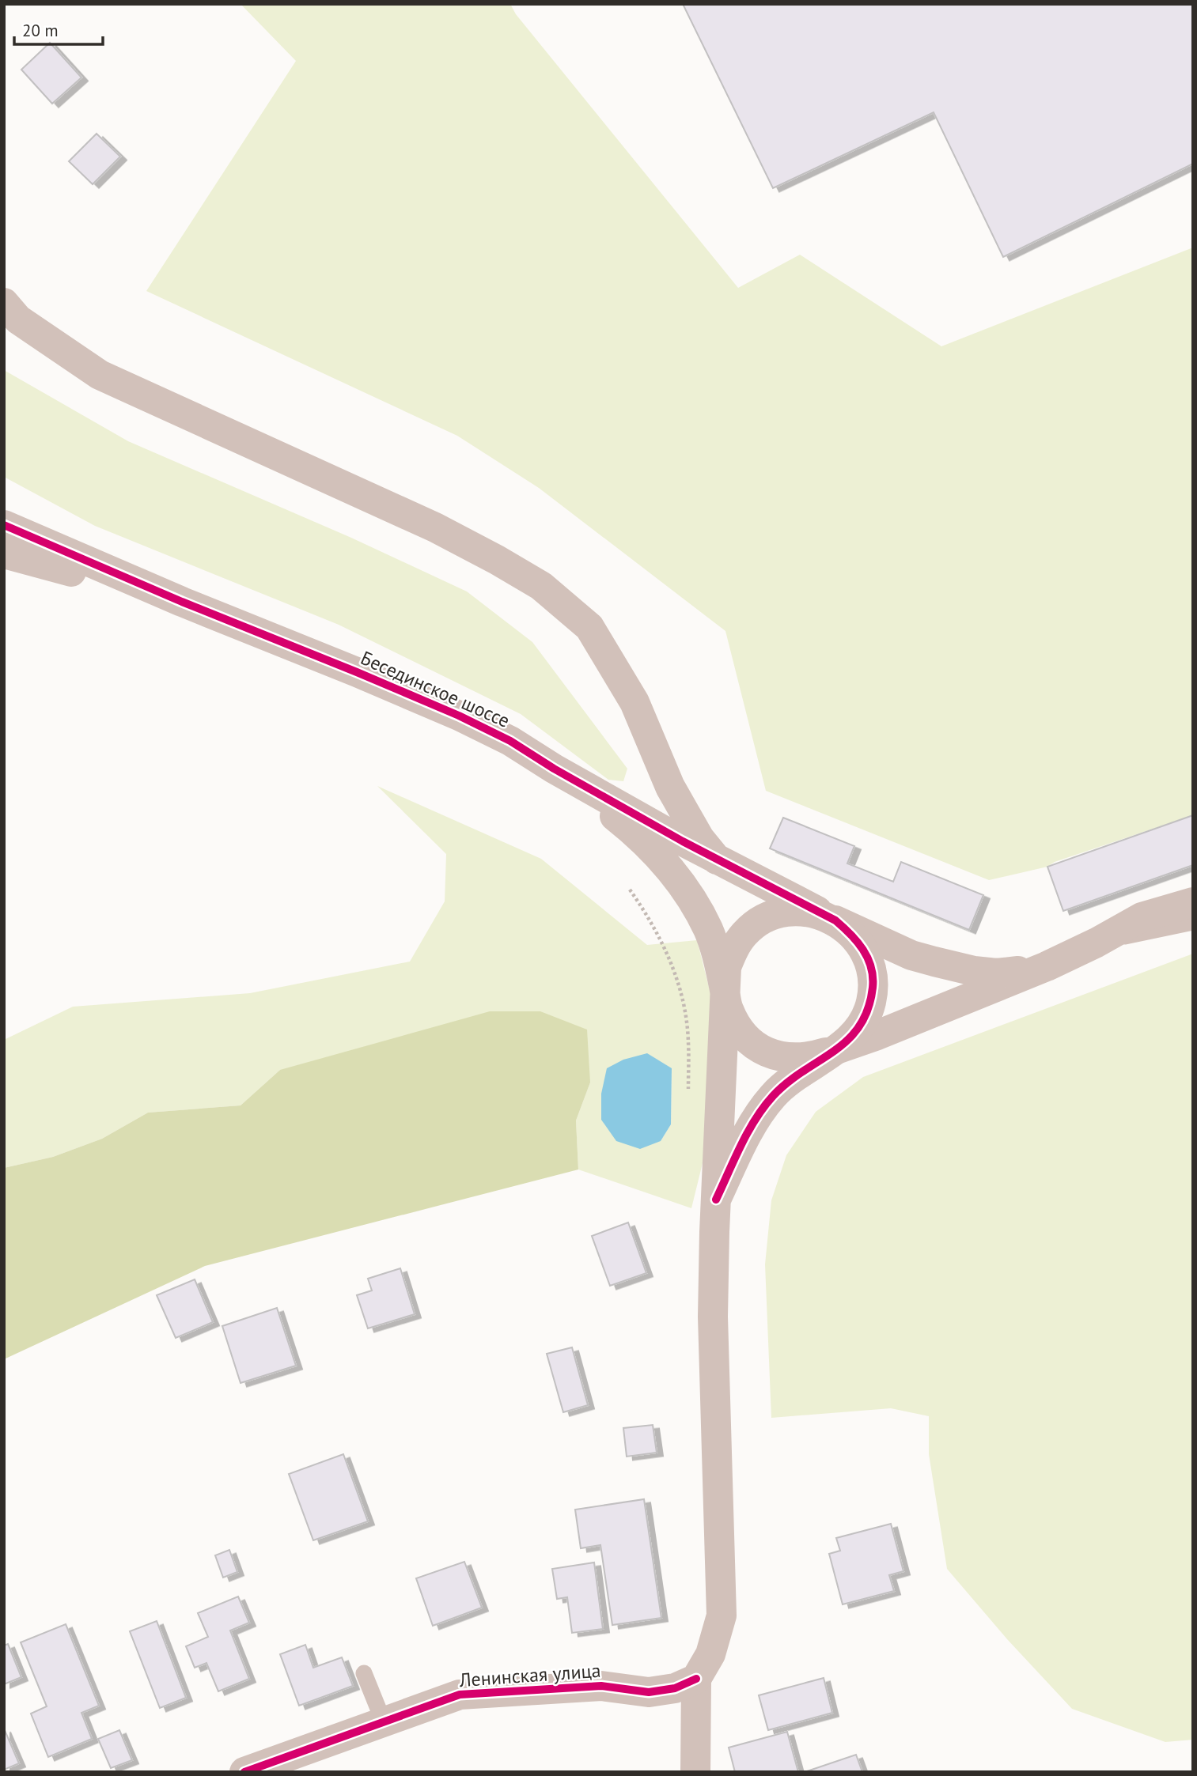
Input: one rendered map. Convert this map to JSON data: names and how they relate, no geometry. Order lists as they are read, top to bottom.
{
  "streets": {
    "street": ["Бесединское шоссе", "Ленинская улица"]
  },
  "scale_bar": "20 m"
}
